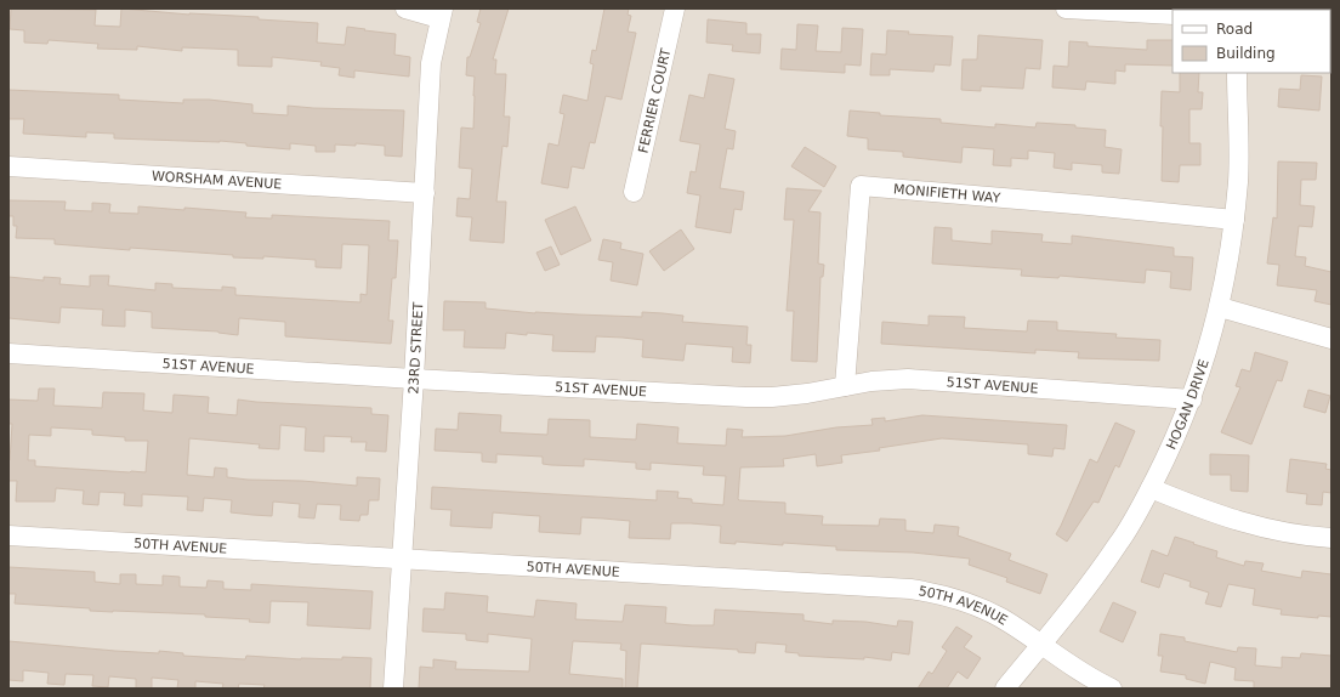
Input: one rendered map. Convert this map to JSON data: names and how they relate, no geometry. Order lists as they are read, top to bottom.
{
  "streets": {
    "street": [
      "FERRIER COURT",
      "WORSHAM AVENUE",
      "MONIFIETH WAY",
      "23RD STREET",
      "51ST AVENUE",
      "HOGAN DRIVE",
      "50TH AVENUE"
    ]
  },
  "crossings": [
    ["WORSHAM AVENUE", "23RD STREET"],
    ["MONIFIETH WAY", "51ST AVENUE"],
    ["MONIFIETH WAY", "HOGAN DRIVE"],
    ["23RD STREET", "51ST AVENUE"],
    ["23RD STREET", "50TH AVENUE"],
    ["51ST AVENUE", "HOGAN DRIVE"],
    ["HOGAN DRIVE", "50TH AVENUE"]
  ],
  "legend": ["Road", "Building"]
}
